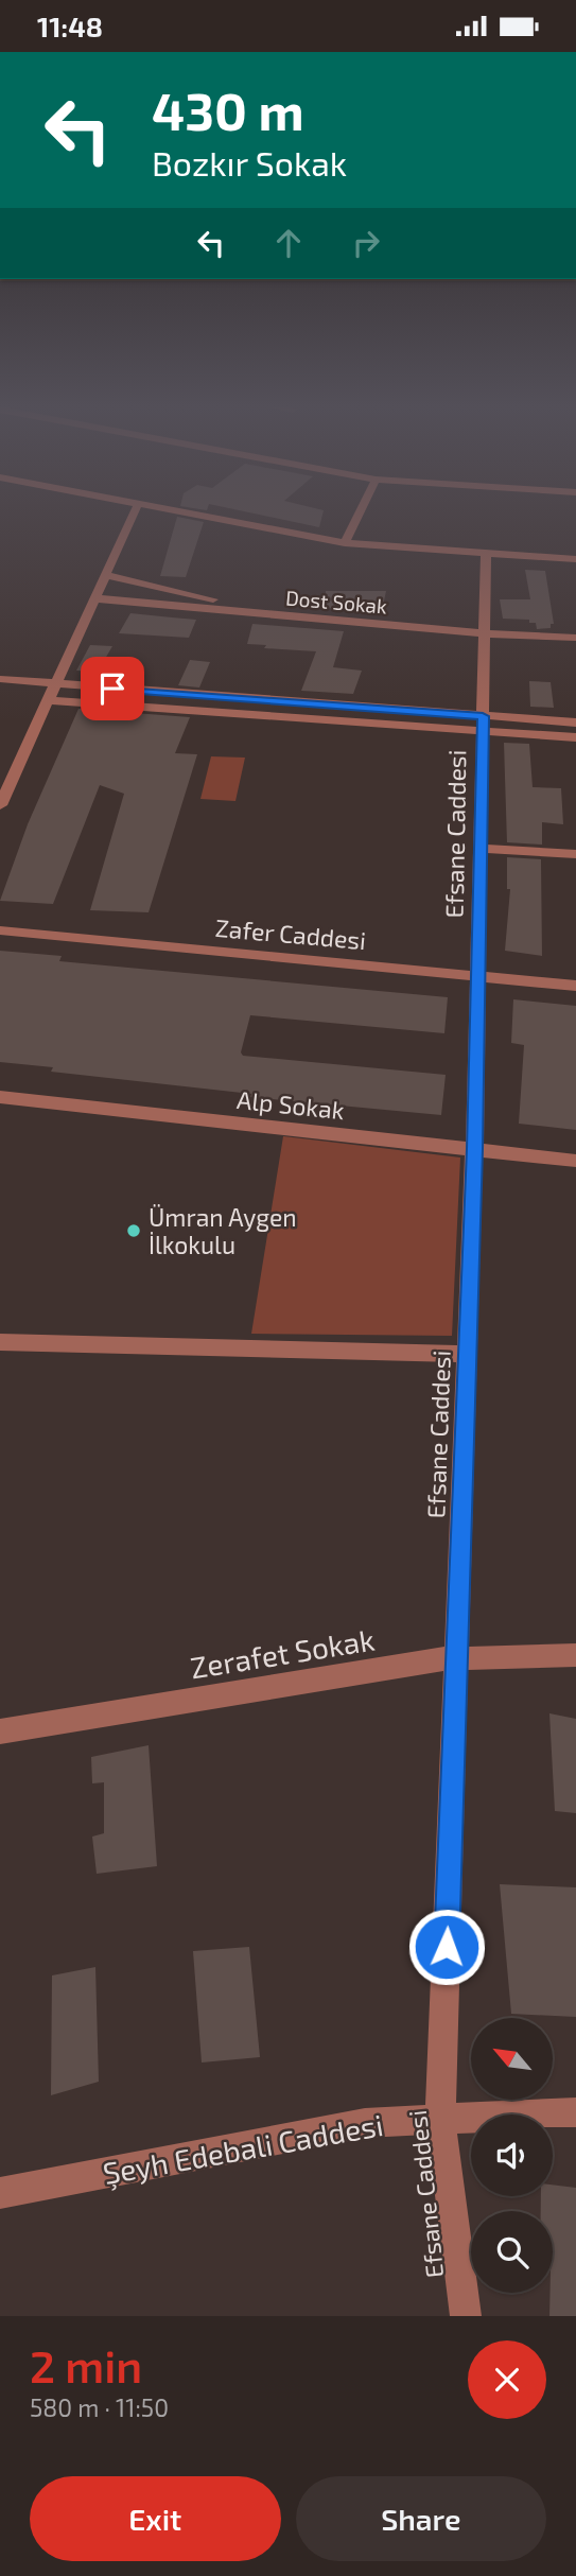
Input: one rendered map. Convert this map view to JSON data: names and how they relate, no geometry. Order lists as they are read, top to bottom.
{
  "streets": {
    "street": [
      "Dost Sokak",
      "Efsane Caddesi",
      "Zafer Caddesi",
      "Alp Sokak",
      "Zerafet Sokak",
      "Şeyh Edebali Caddesi"
    ]
  },
  "crossings": [
    ["Dost Sokak", "Efsane Caddesi"],
    ["Efsane Caddesi", "Zafer Caddesi"],
    ["Efsane Caddesi", "Alp Sokak"],
    ["Efsane Caddesi", "Zerafet Sokak"],
    ["Efsane Caddesi", "Şeyh Edebali Caddesi"]
  ],
  "places": ["Ümran Aygen İlkokulu"],
  "north": "top left",
  "page": {
    "status": "11:48",
    "turn": ["430 m", "Bozkır Sokak"],
    "heading": ["2 min", "580 m · 11:50"],
    "buttons": ["Exit", "Share"]
  }
}
